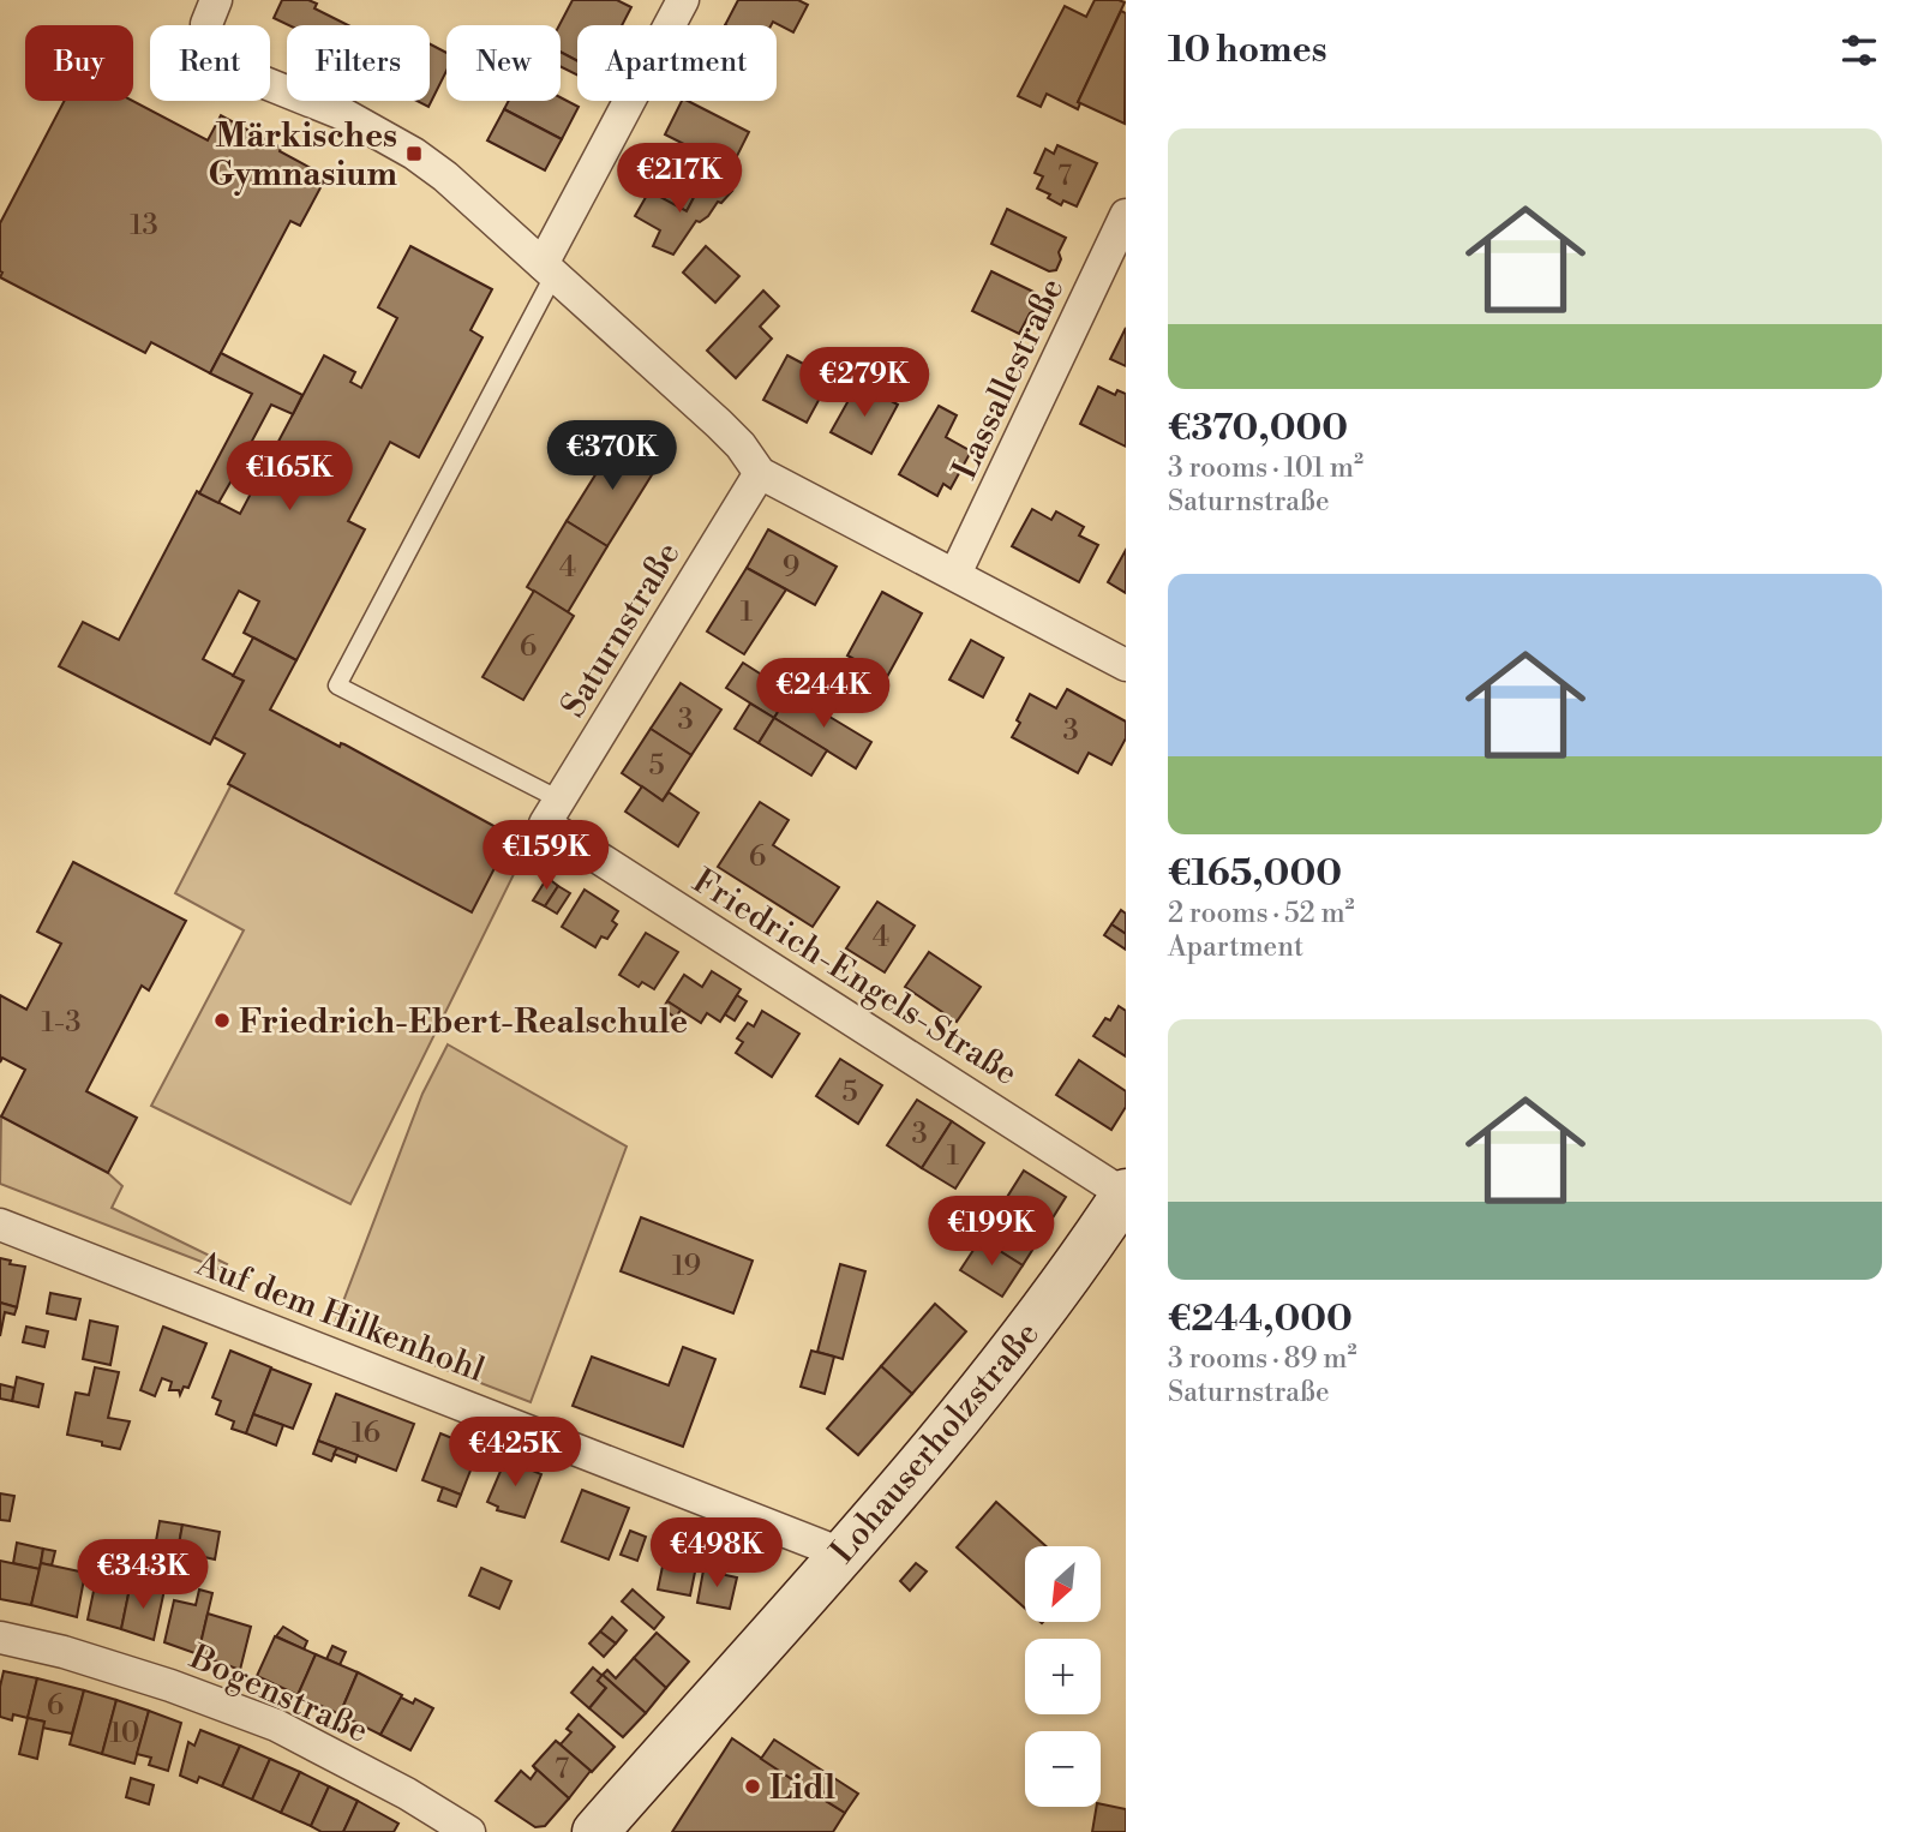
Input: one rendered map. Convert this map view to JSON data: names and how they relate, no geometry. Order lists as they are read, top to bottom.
{
  "streets": {
    "street": [
      "Lassallestraße",
      "Saturnstraße",
      "Friedrich-Engels-Straße",
      "Auf dem Hilkenhohl",
      "Lohauserholzstraße",
      "Bogenstraße"
    ]
  },
  "crossings": [
    ["Saturnstraße", "Friedrich-Engels-Straße"],
    ["Friedrich-Engels-Straße", "Lohauserholzstraße"],
    ["Auf dem Hilkenhohl", "Lohauserholzstraße"]
  ],
  "places": {
    "transit": ["Märkisches Gymnasium"],
    "other": ["Friedrich-Ebert-Realschule", "Lidl"]
  },
  "house_numbers": [
    "7",
    "13",
    "4",
    "9",
    "1",
    "6",
    "3",
    "3",
    "5",
    "6",
    "4",
    "1-3",
    "5",
    "3",
    "1",
    "19",
    "16",
    "6",
    "10",
    "7"
  ],
  "north": "bottom left",
  "page": {
    "heading": "10 homes",
    "chip": [
      "Buy",
      "Rent",
      "Filters",
      "New",
      "Apartment"
    ],
    "list": [
      {
        "name": "€370,000",
        "note": "3 rooms · 101 m² · Saturnstraße"
      },
      {
        "name": "€165,000",
        "note": "2 rooms · 52 m² · Apartment"
      },
      {
        "name": "€244,000",
        "note": "3 rooms · 89 m² · Saturnstraße"
      }
    ],
    "price": [
      "€217K",
      "€279K",
      "€370K",
      "€165K",
      "€244K",
      "€159K",
      "€199K",
      "€425K",
      "€498K",
      "€343K"
    ],
    "map_buttons": ["+", "−"]
  }
}
